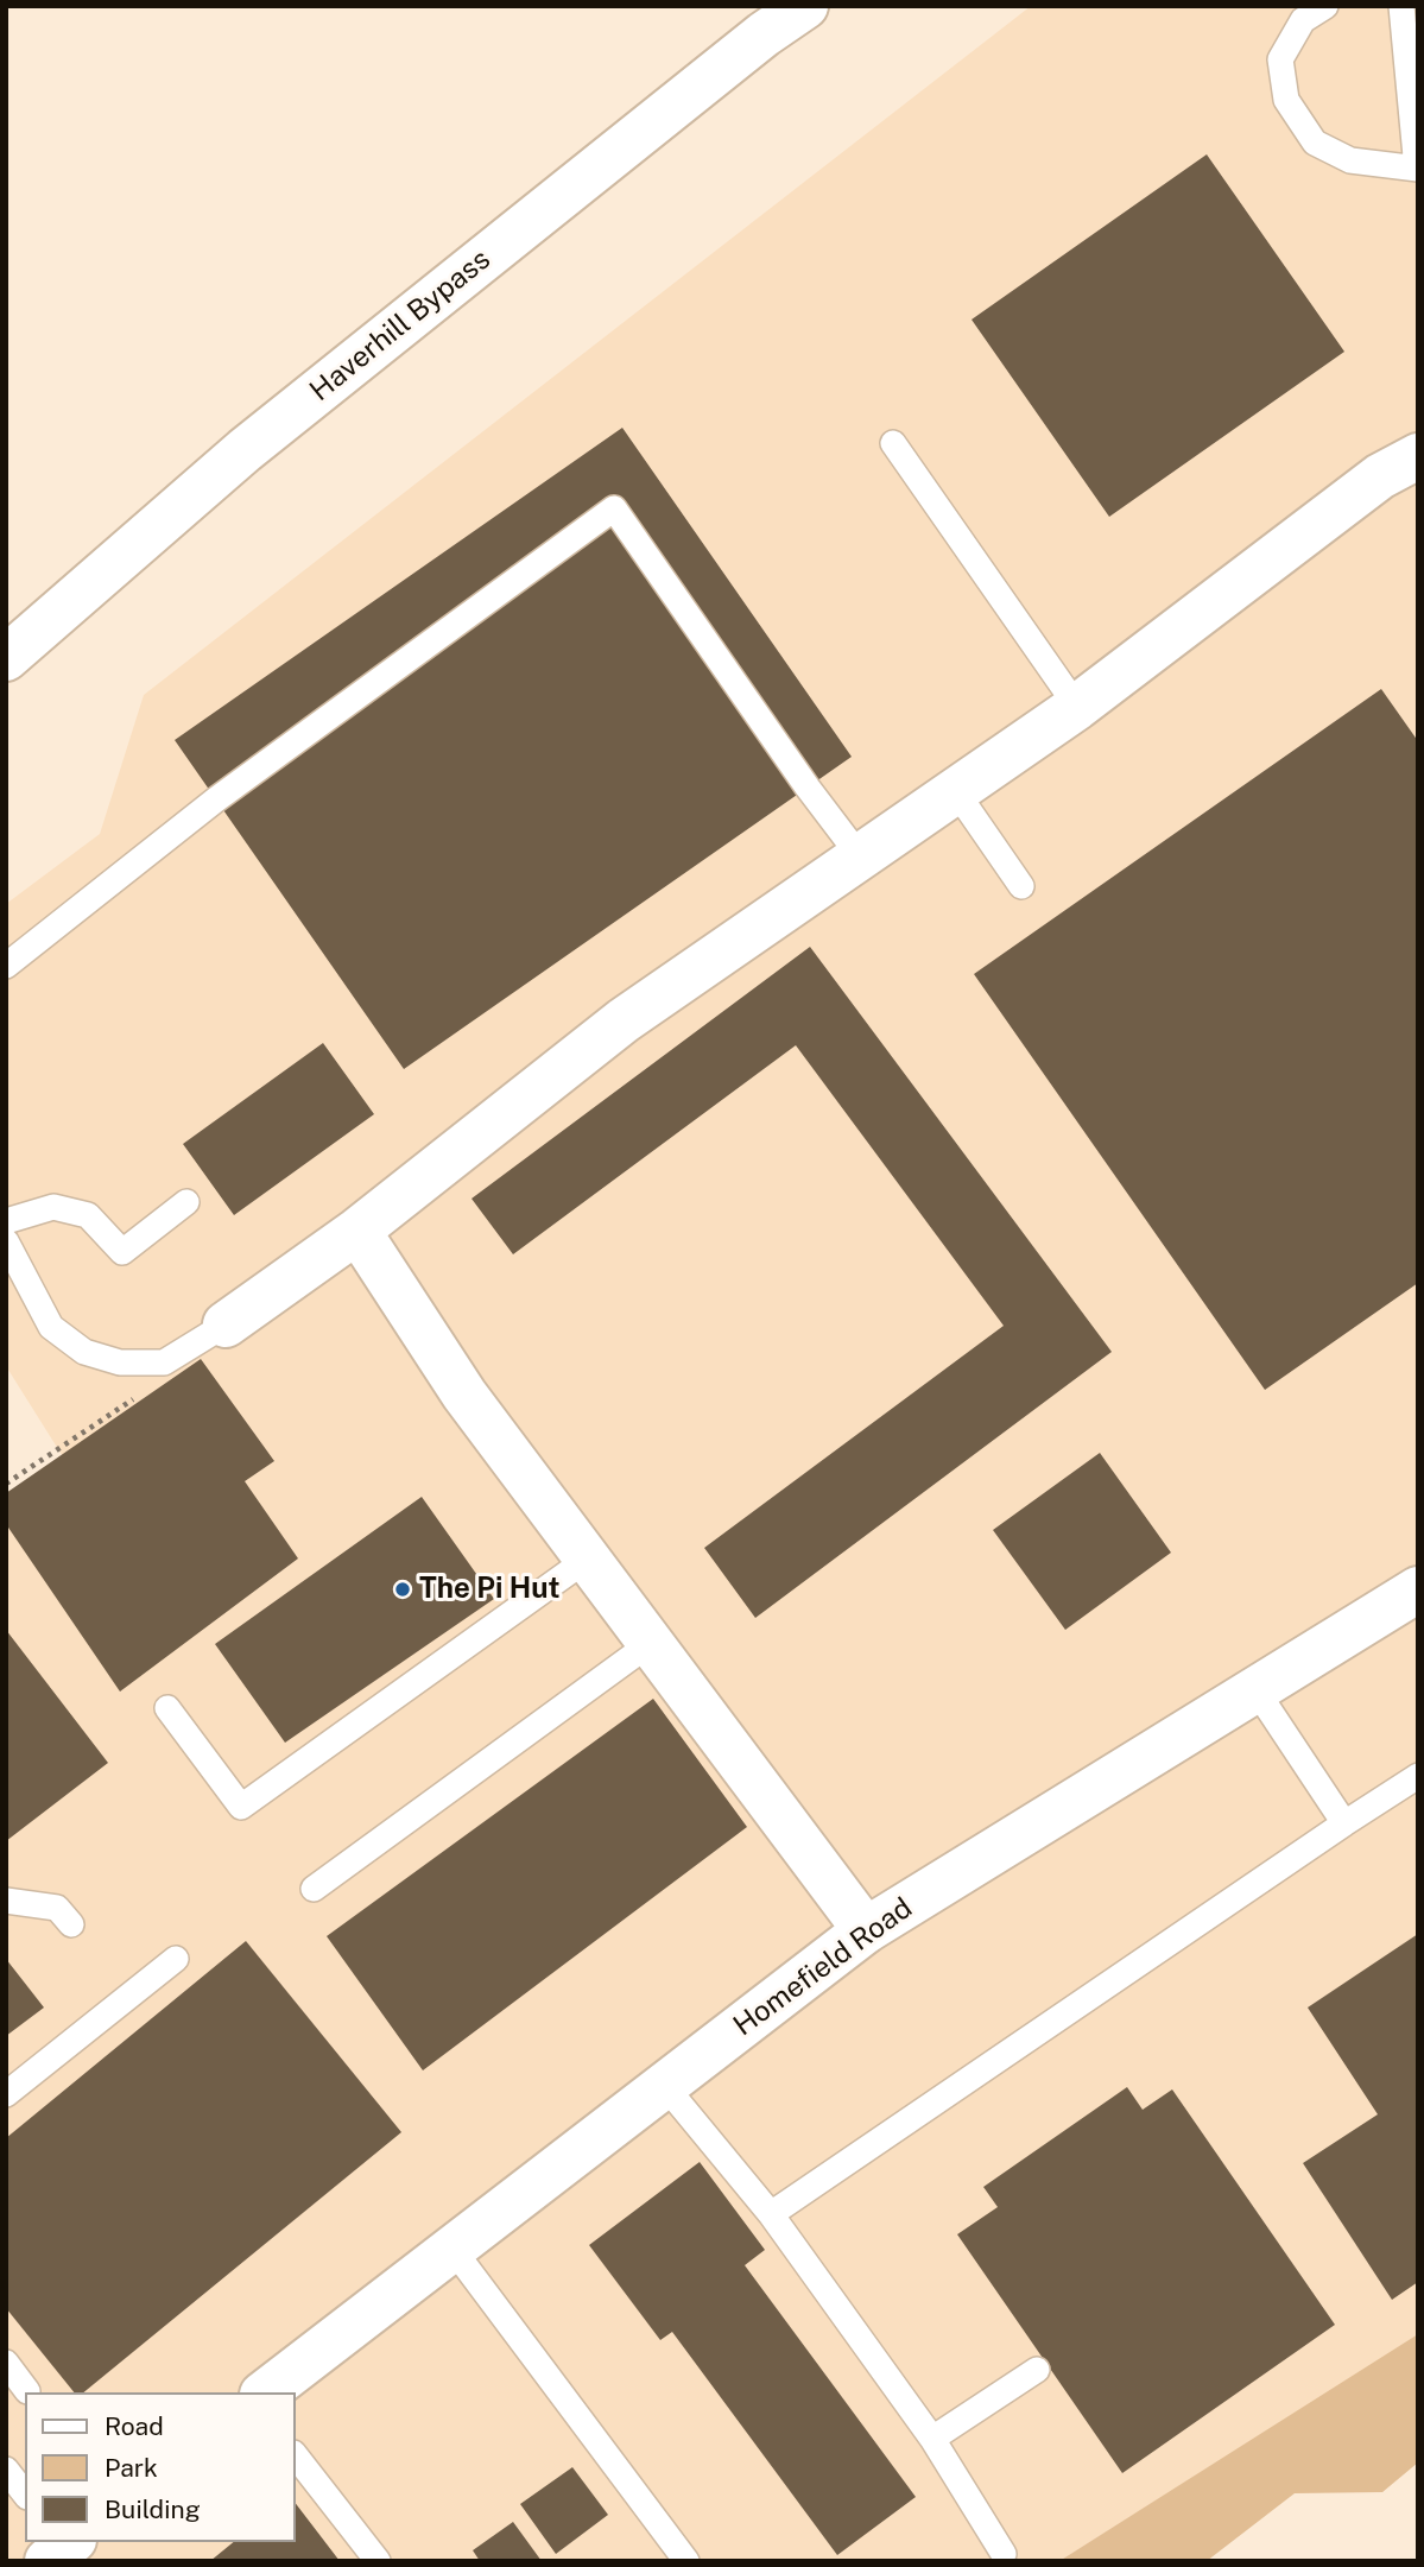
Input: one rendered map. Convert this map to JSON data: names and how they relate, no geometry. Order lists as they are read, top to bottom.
{
  "streets": {
    "street": ["Haverhill Bypass", "Homefield Road"]
  },
  "places": ["The Pi Hut"],
  "legend": ["Road", "Park", "Building"]
}
